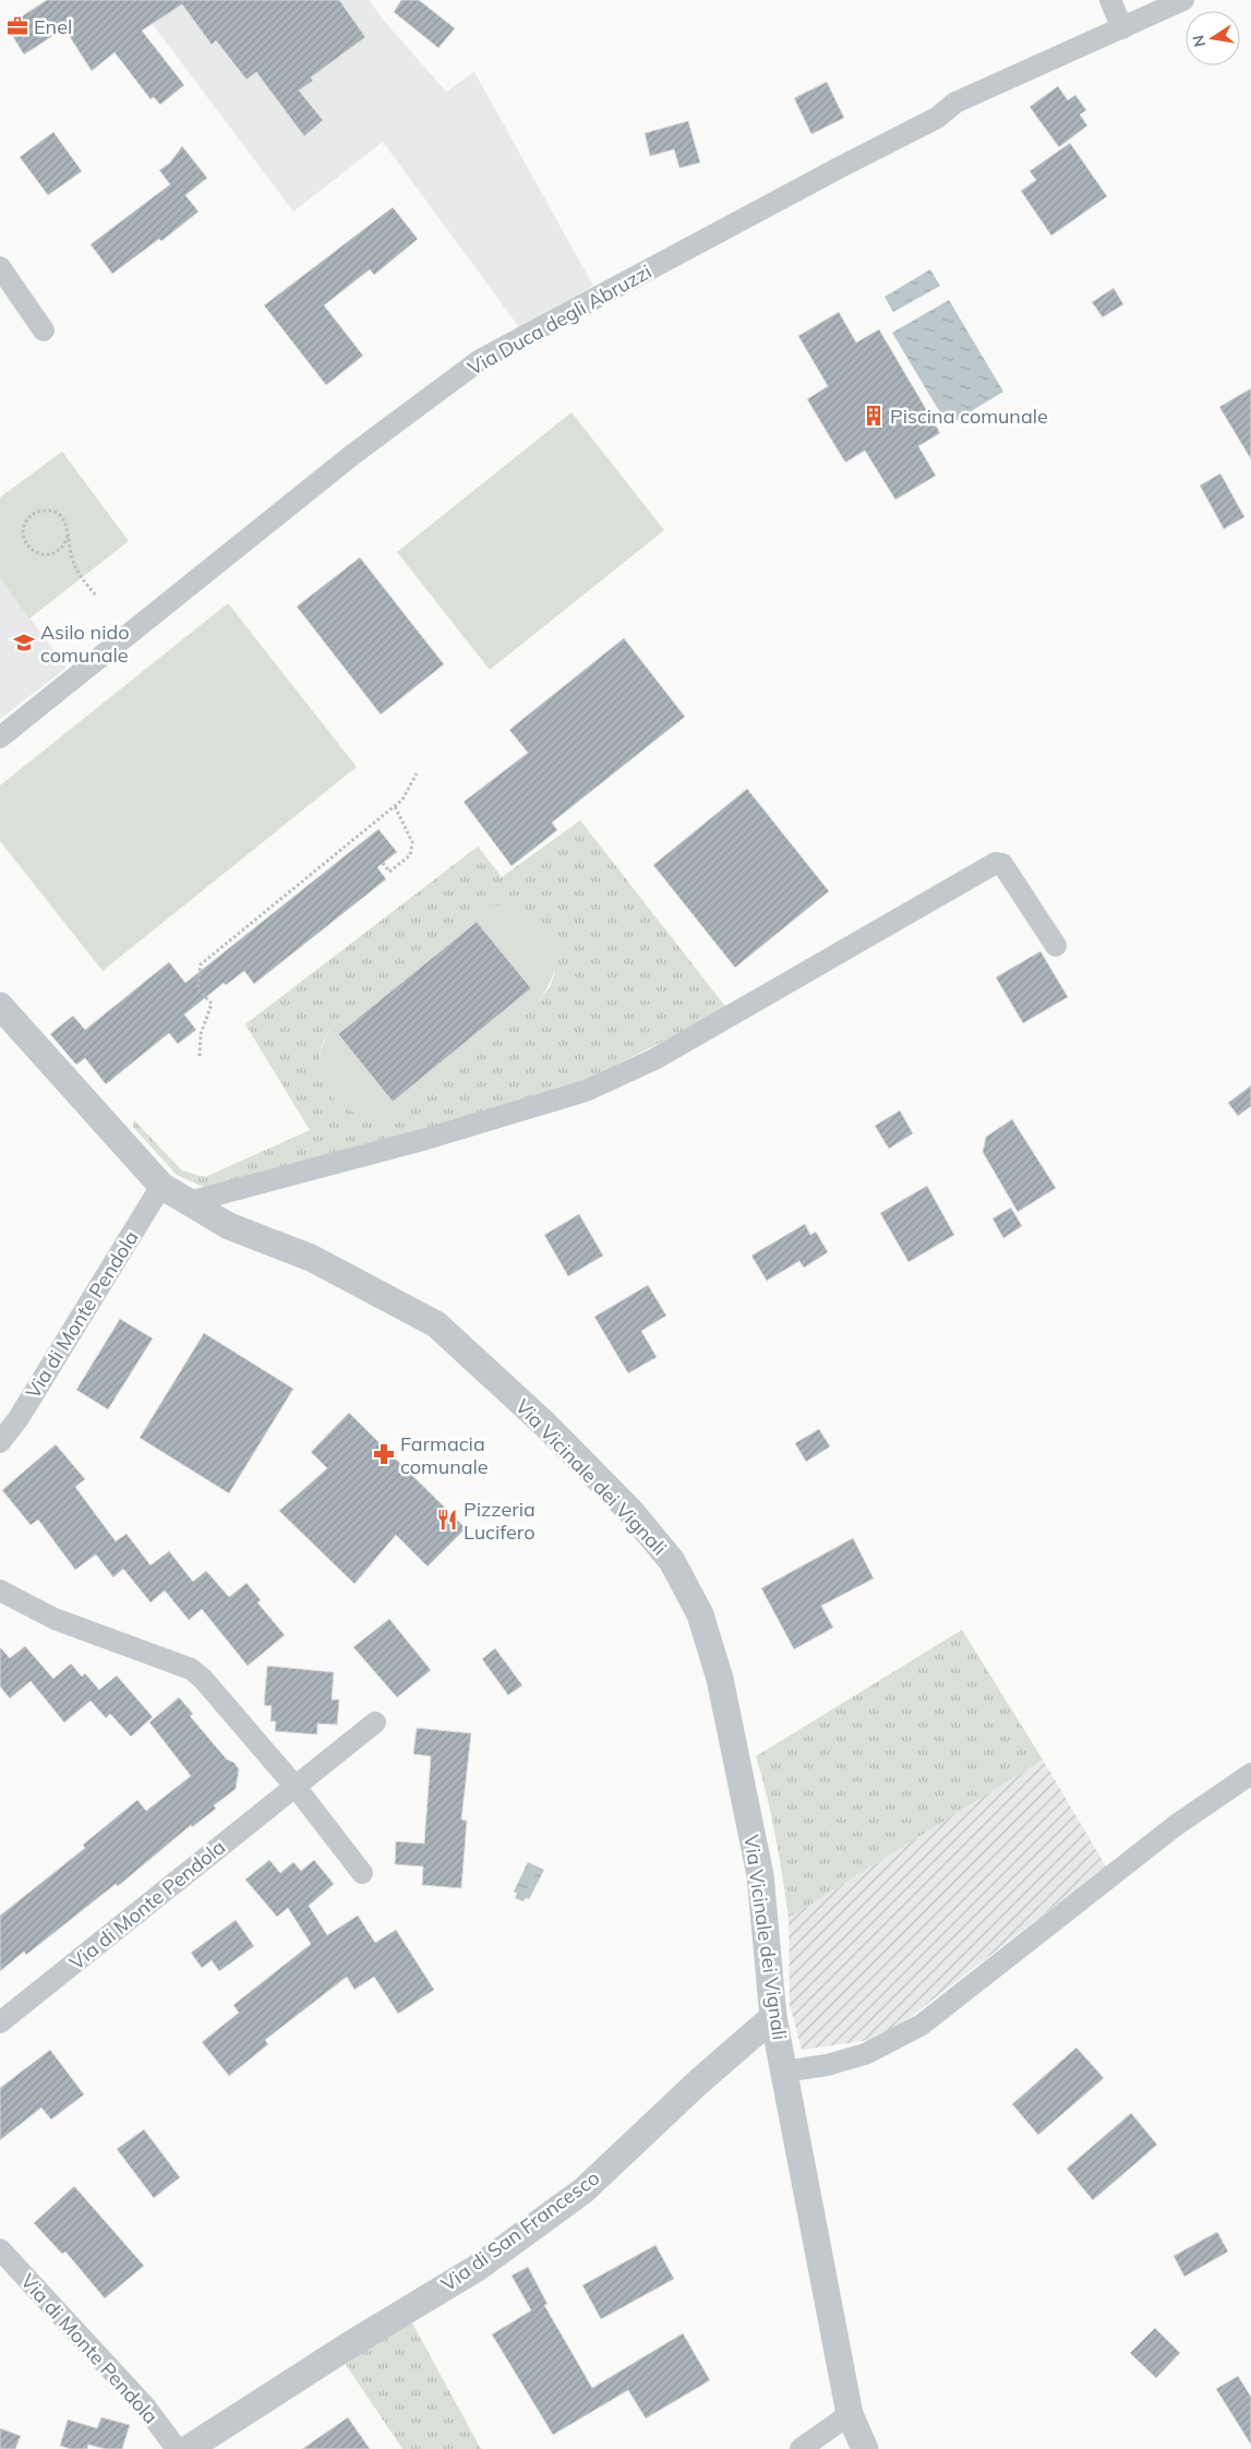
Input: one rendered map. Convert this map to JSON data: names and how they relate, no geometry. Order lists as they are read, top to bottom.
{
  "streets": {
    "street": [
      "Via Duca degli Abruzzi",
      "Via di Monte Pendola",
      "Via Vicinale dei Vignali",
      "Via di San Francesco"
    ]
  },
  "crossings": [
    ["Via di Monte Pendola", "Via Vicinale dei Vignali"],
    ["Via Vicinale dei Vignali", "Via di San Francesco"]
  ],
  "places": {
    "office": ["Enel"],
    "building": ["Piscina comunale"],
    "school or university": ["Asilo nido comunale"],
    "pharmacy": ["Farmacia comunale"],
    "restaurant": ["Pizzeria Lucifero"]
  },
  "north": "left"
}
